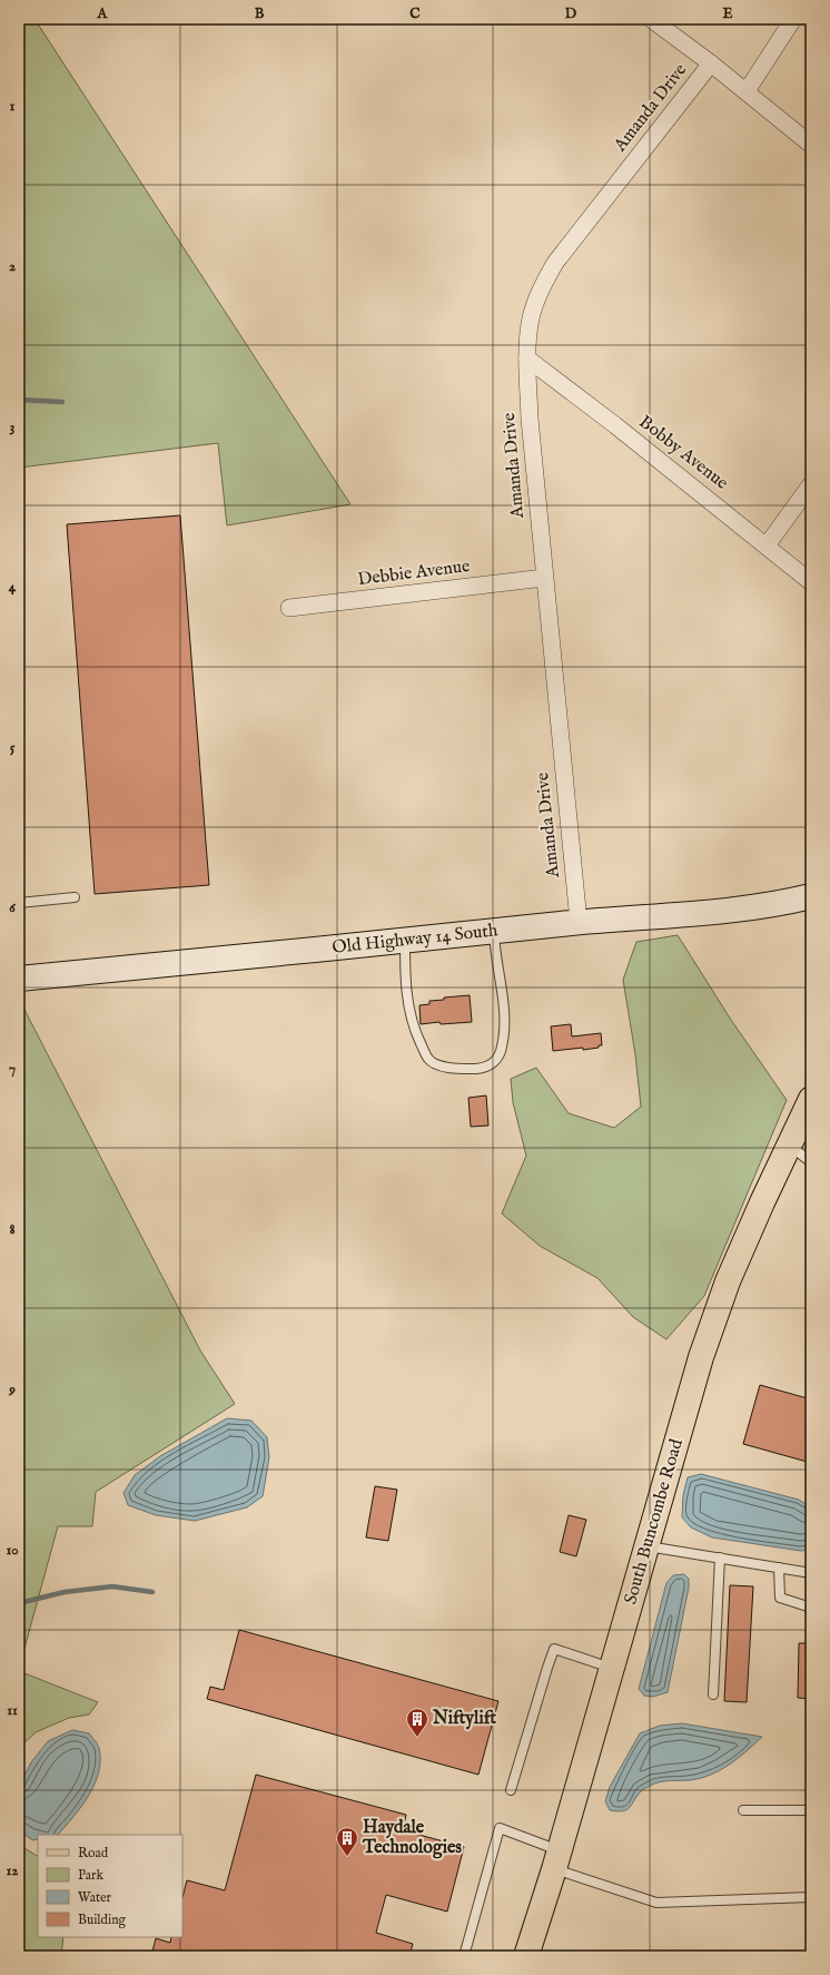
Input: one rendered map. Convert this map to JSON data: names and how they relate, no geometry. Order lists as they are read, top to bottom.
{
  "streets": {
    "main road": ["South Buncombe Road"],
    "street": [
      "Amanda Drive",
      "Bobby Avenue",
      "Debbie Avenue",
      "Old Highway 14 South"
    ]
  },
  "crossings": [
    ["Amanda Drive", "Bobby Avenue"],
    ["Amanda Drive", "Debbie Avenue"],
    ["Amanda Drive", "Old Highway 14 South"]
  ],
  "places": {
    "building": ["Niftylift", "Haydale Technologies"]
  },
  "legend": [
    "Road",
    "Park",
    "Water",
    "Building"
  ],
  "grid": {
    "columns": [
      "A",
      "B",
      "C",
      "D",
      "E"
    ],
    "rows": [
      "1",
      "2",
      "3",
      "4",
      "5",
      "6",
      "7",
      "8",
      "9",
      "10",
      "11",
      "12"
    ]
  }
}
